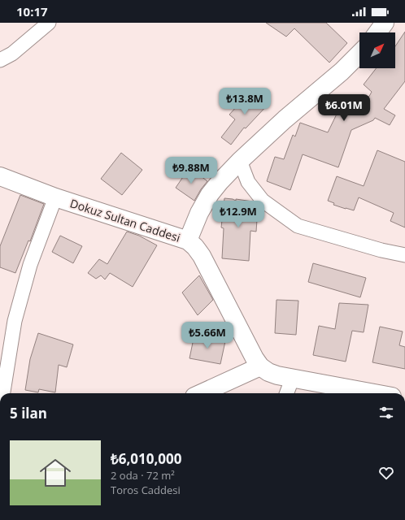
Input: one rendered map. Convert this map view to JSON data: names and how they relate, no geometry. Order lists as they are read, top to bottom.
{
  "streets": {
    "street": ["Dokuz Sultan Caddesi"]
  },
  "north": "top right",
  "page": {
    "status": "10:17",
    "price": [
      "₺13.8M",
      "₺6.01M",
      "₺9.88M",
      "₺12.9M",
      "₺5.66M"
    ],
    "heading": "5 ilan",
    "list": [
      {
        "name": "₺6,010,000",
        "note": "2 oda · 72 m² · Toros Caddesi"
      }
    ]
  }
}
